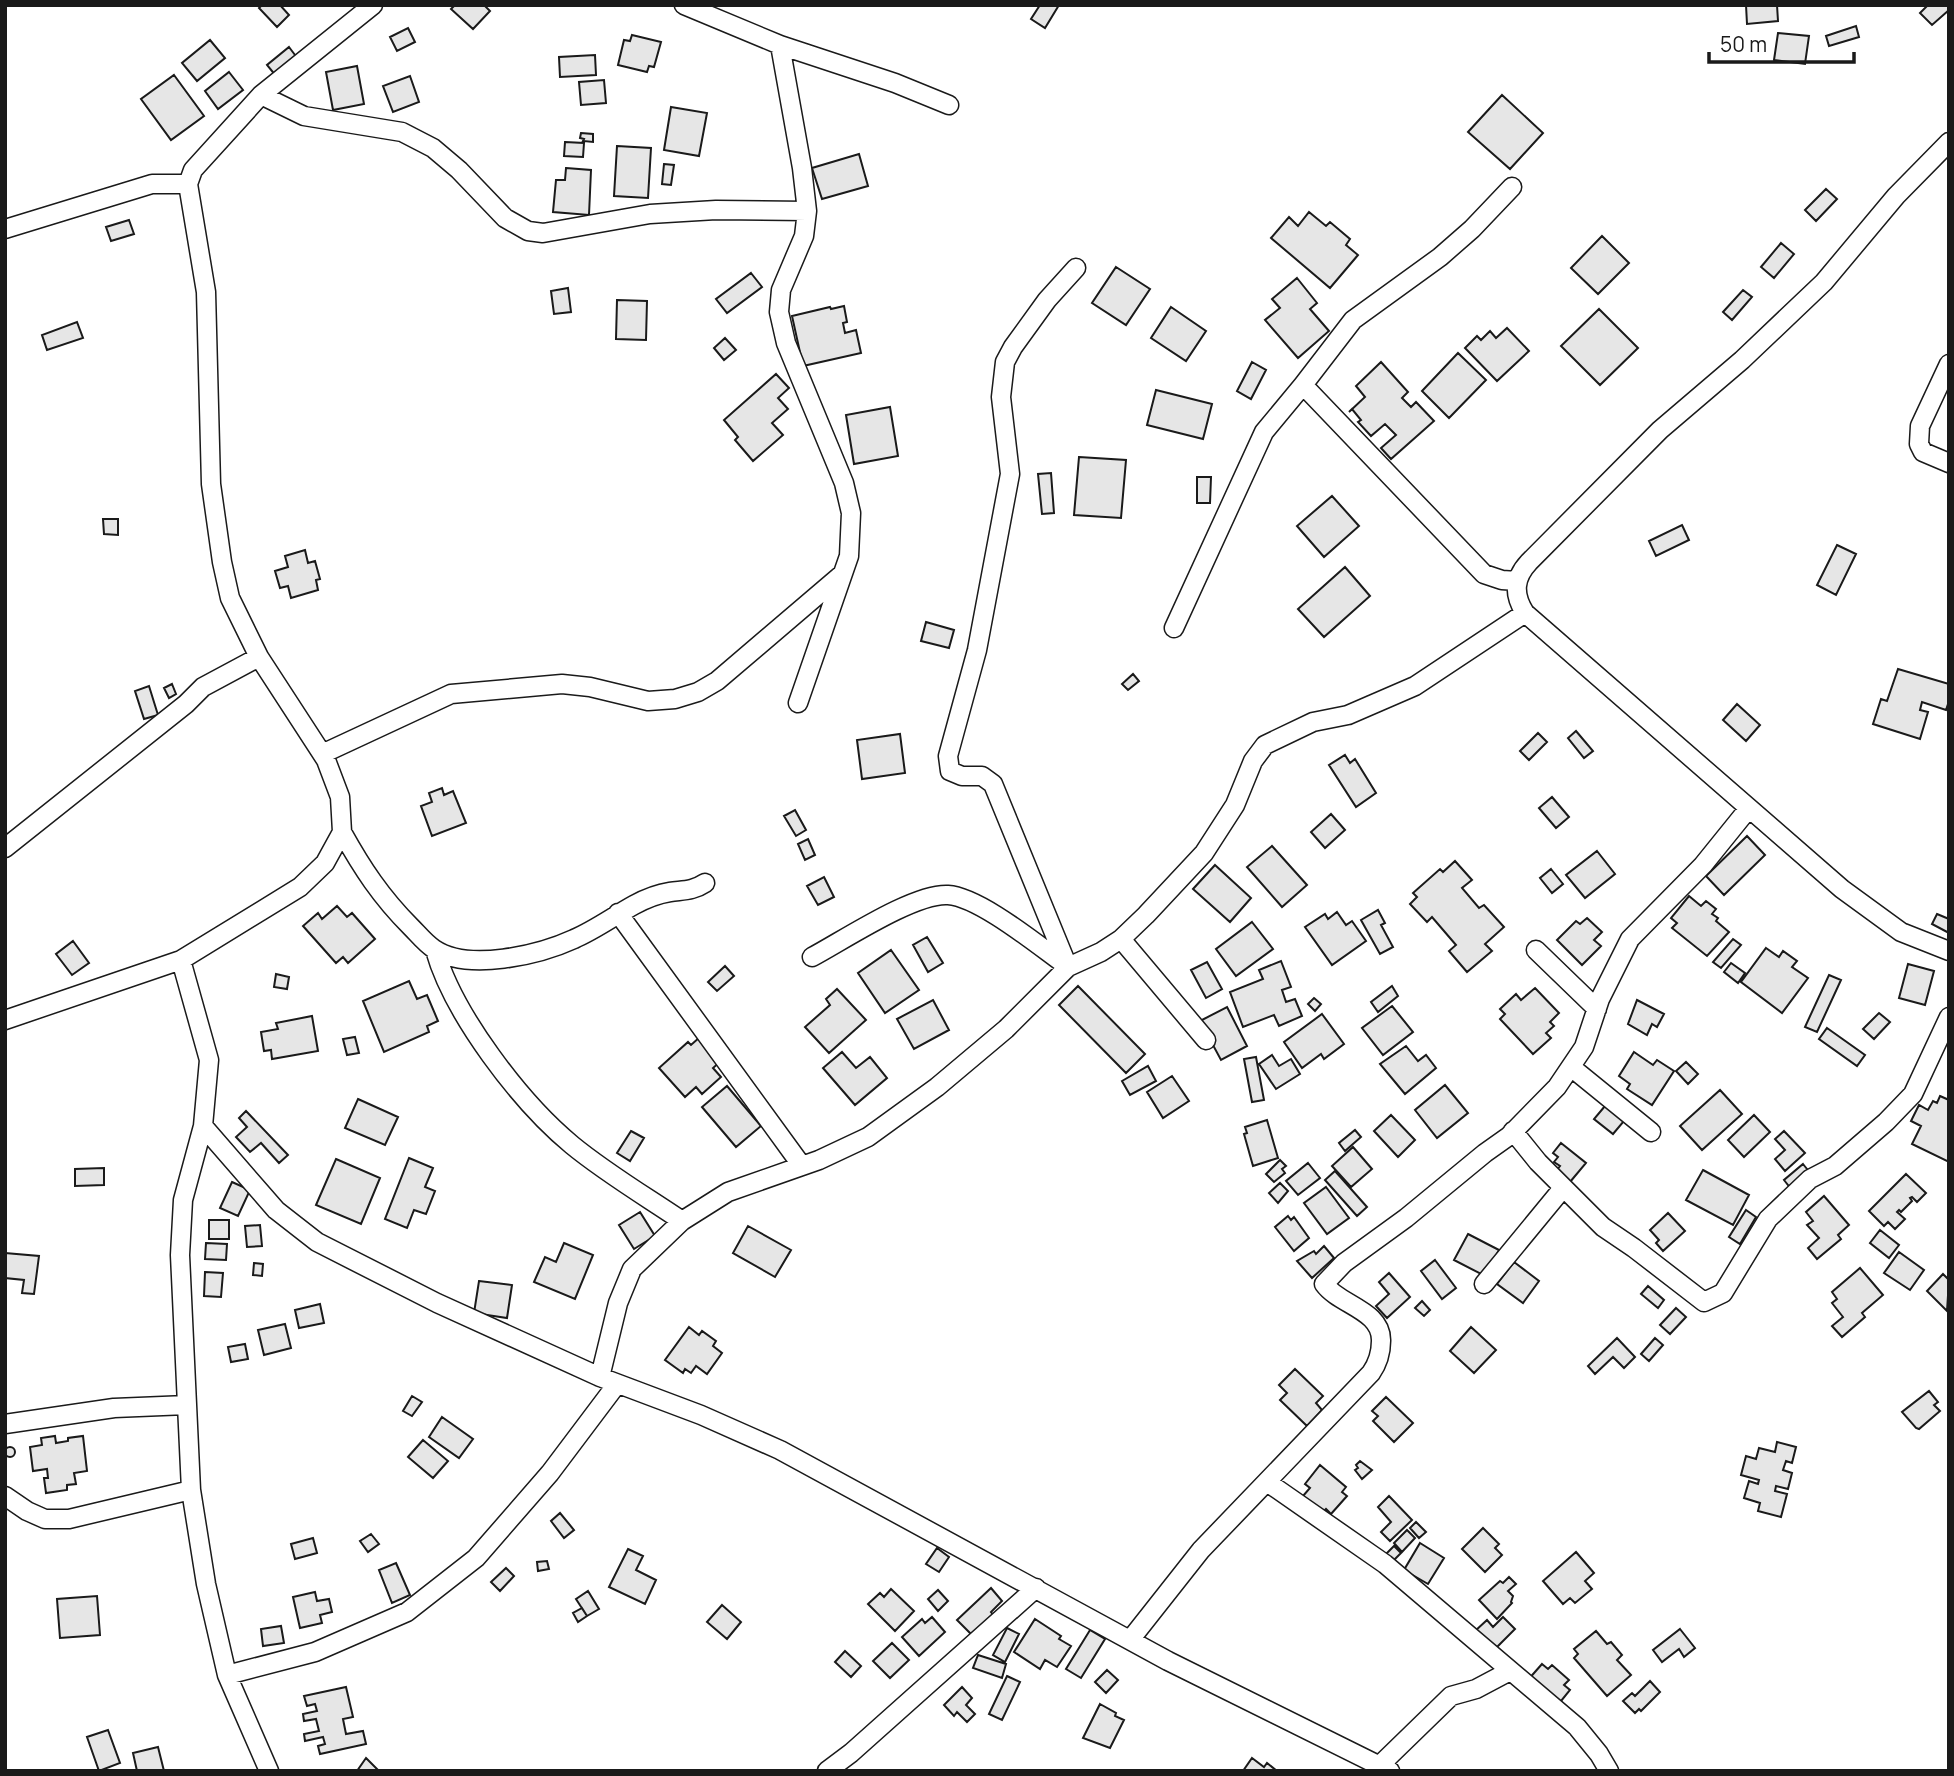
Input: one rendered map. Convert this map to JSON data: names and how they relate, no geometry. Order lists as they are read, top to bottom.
{
  "scale_bar": "50 m"
}
